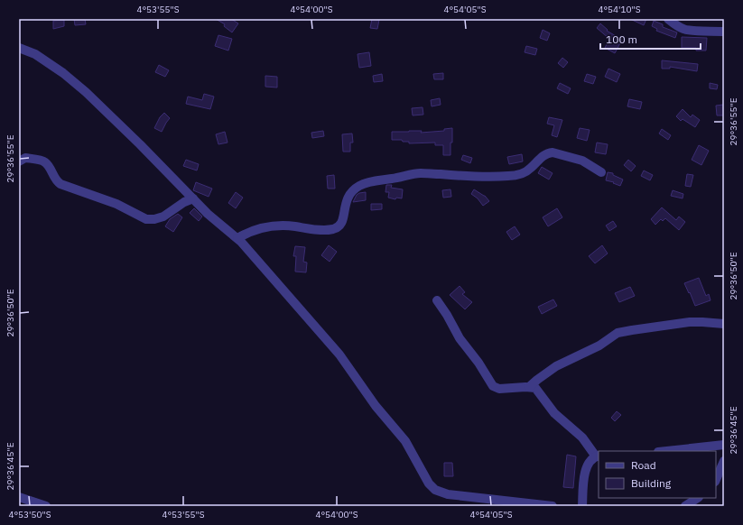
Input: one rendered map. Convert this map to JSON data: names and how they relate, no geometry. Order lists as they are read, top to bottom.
{
  "legend": ["Road", "Building"],
  "scale_bar": "100 m",
  "coordinates": [
    "4°53'55\"S",
    "4°54'00\"S",
    "4°54'05\"S",
    "4°54'10\"S",
    "29°36'55\"E",
    "29°36'50\"E",
    "29°36'45\"E",
    "4°53'50\"S"
  ]
}
